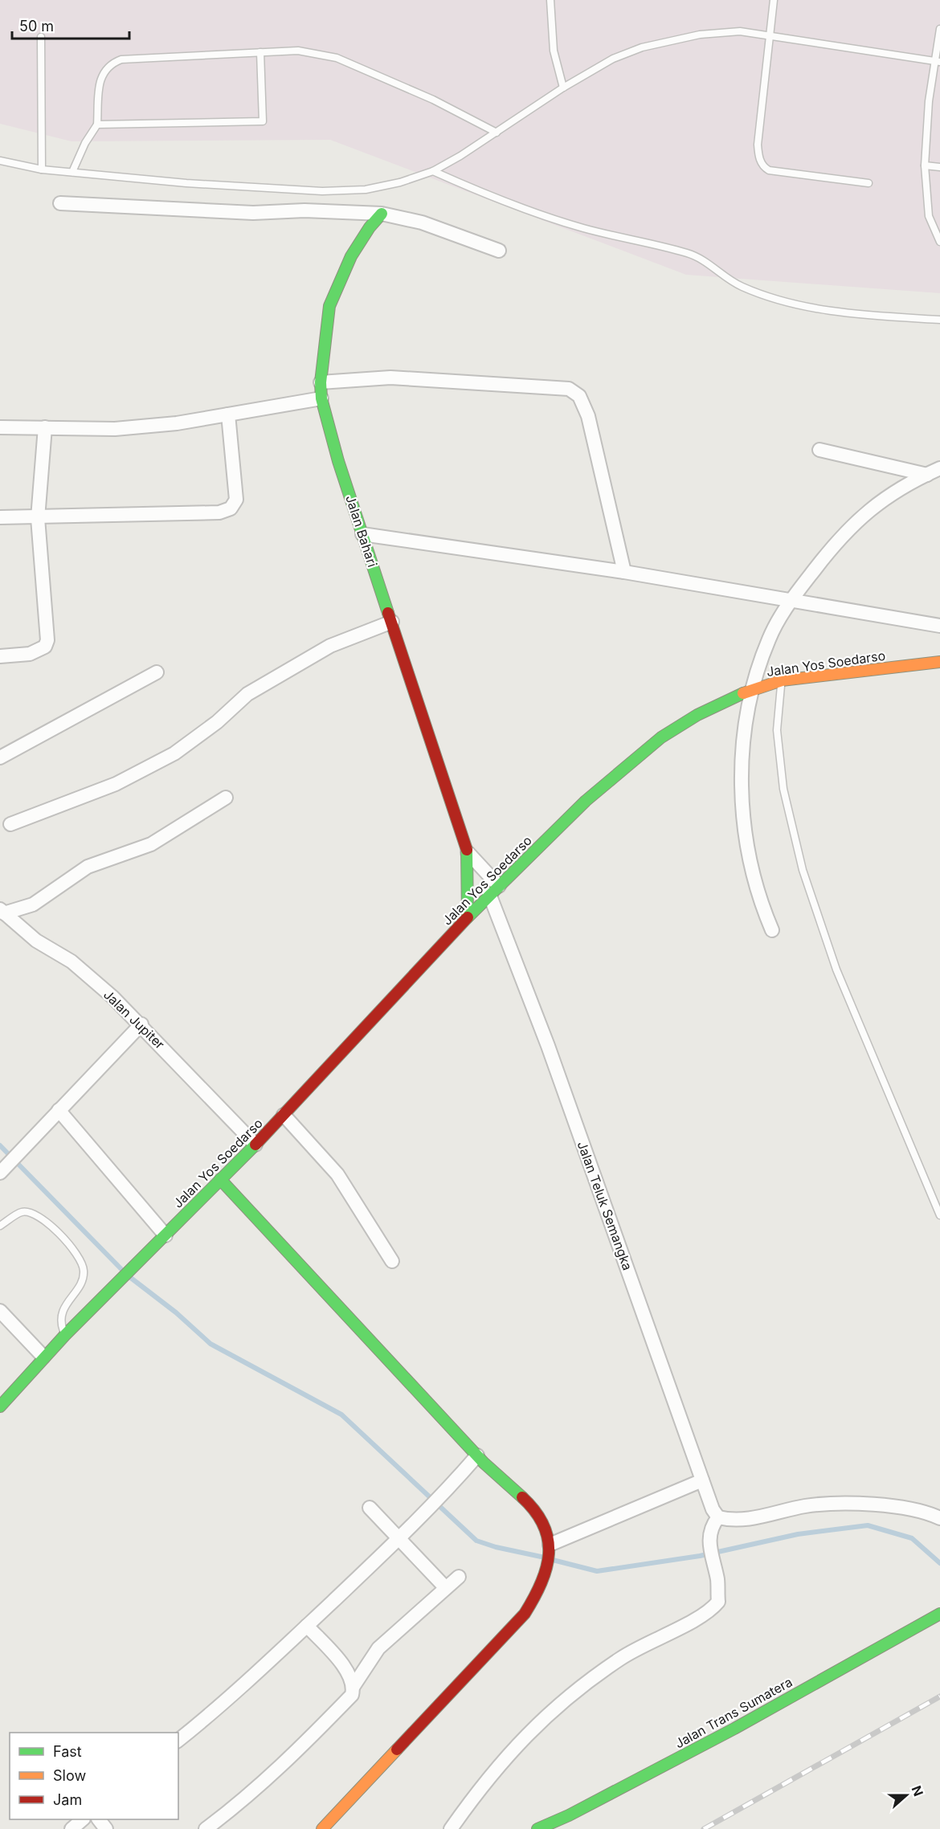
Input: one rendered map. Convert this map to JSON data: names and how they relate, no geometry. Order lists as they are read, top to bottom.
{
  "streets": {
    "main road": ["Jalan Bahari", "Jalan Yos Soedarso", "Jalan Trans Sumatera"],
    "street": ["Jalan Jupiter", "Jalan Teluk Semangka"]
  },
  "crossings": [
    ["Jalan Bahari", "Jalan Yos Soedarso"],
    ["Jalan Bahari", "Jalan Teluk Semangka"],
    ["Jalan Yos Soedarso", "Jalan Jupiter"],
    ["Jalan Yos Soedarso", "Jalan Teluk Semangka"]
  ],
  "legend": ["Fast", "Slow", "Jam"],
  "scale_bar": "50 m",
  "north": "right"
}
